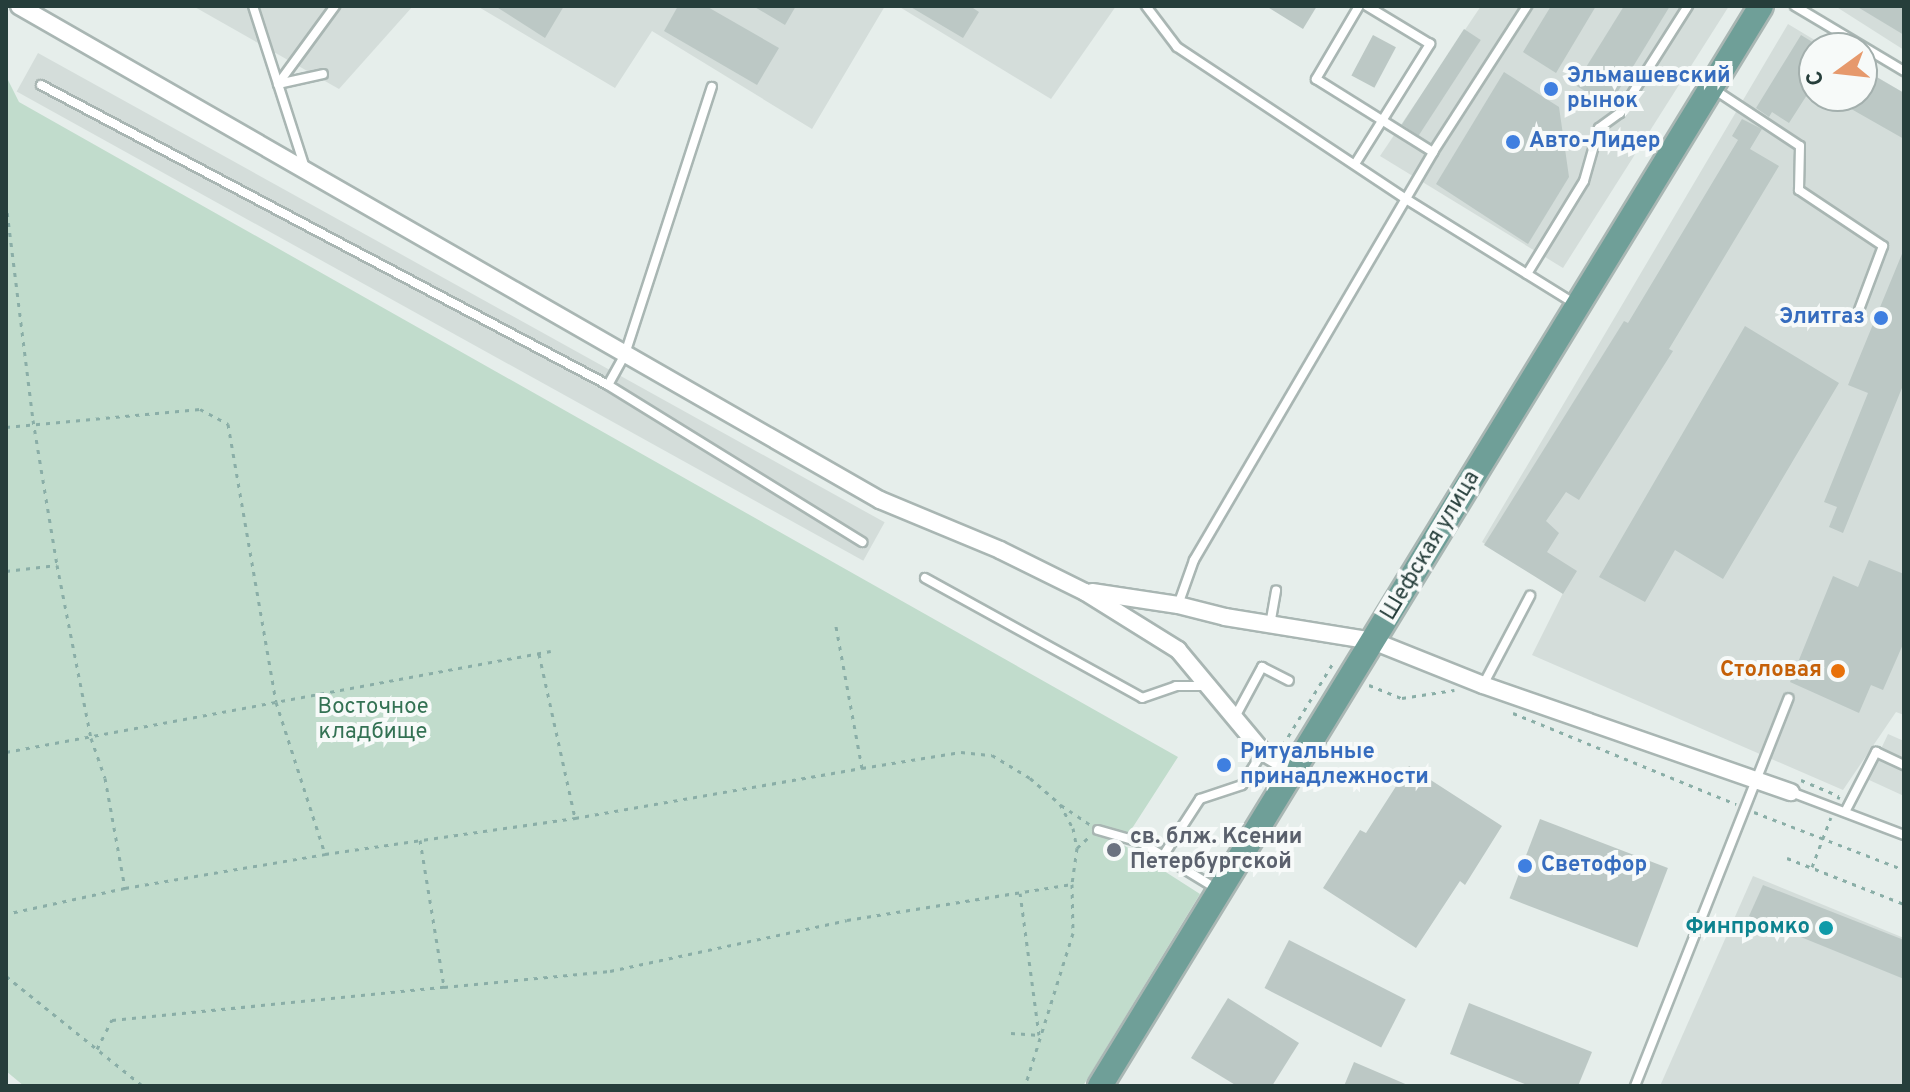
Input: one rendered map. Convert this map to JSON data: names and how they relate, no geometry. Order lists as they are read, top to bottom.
{
  "streets": {
    "main road": ["Шефская улица"]
  },
  "parks": ["Восточное кладбище"],
  "places": [
    "Эльмашевский рынок",
    "Авто-Лидер",
    "Элитгаз",
    "Столовая",
    "Ритуальные принадлежности",
    "св. блж. Ксении Петербургской",
    "Светофор",
    "Финпромко"
  ],
  "north": "left"
}
